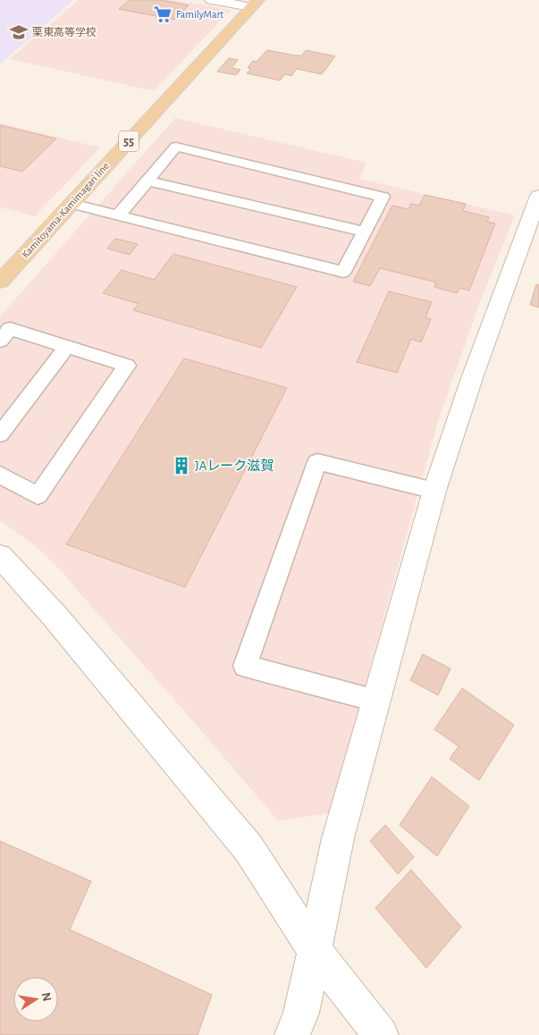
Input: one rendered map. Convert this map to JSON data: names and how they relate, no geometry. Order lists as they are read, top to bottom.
{
  "streets": {
    "main road": ["55", "Kamitoyama-Kamimagari line"]
  },
  "places": {
    "supermarket": ["FamilyMart"],
    "school or university": ["栗東高等学校"],
    "building": ["JAレーク滋賀"]
  },
  "north": "right"
}
